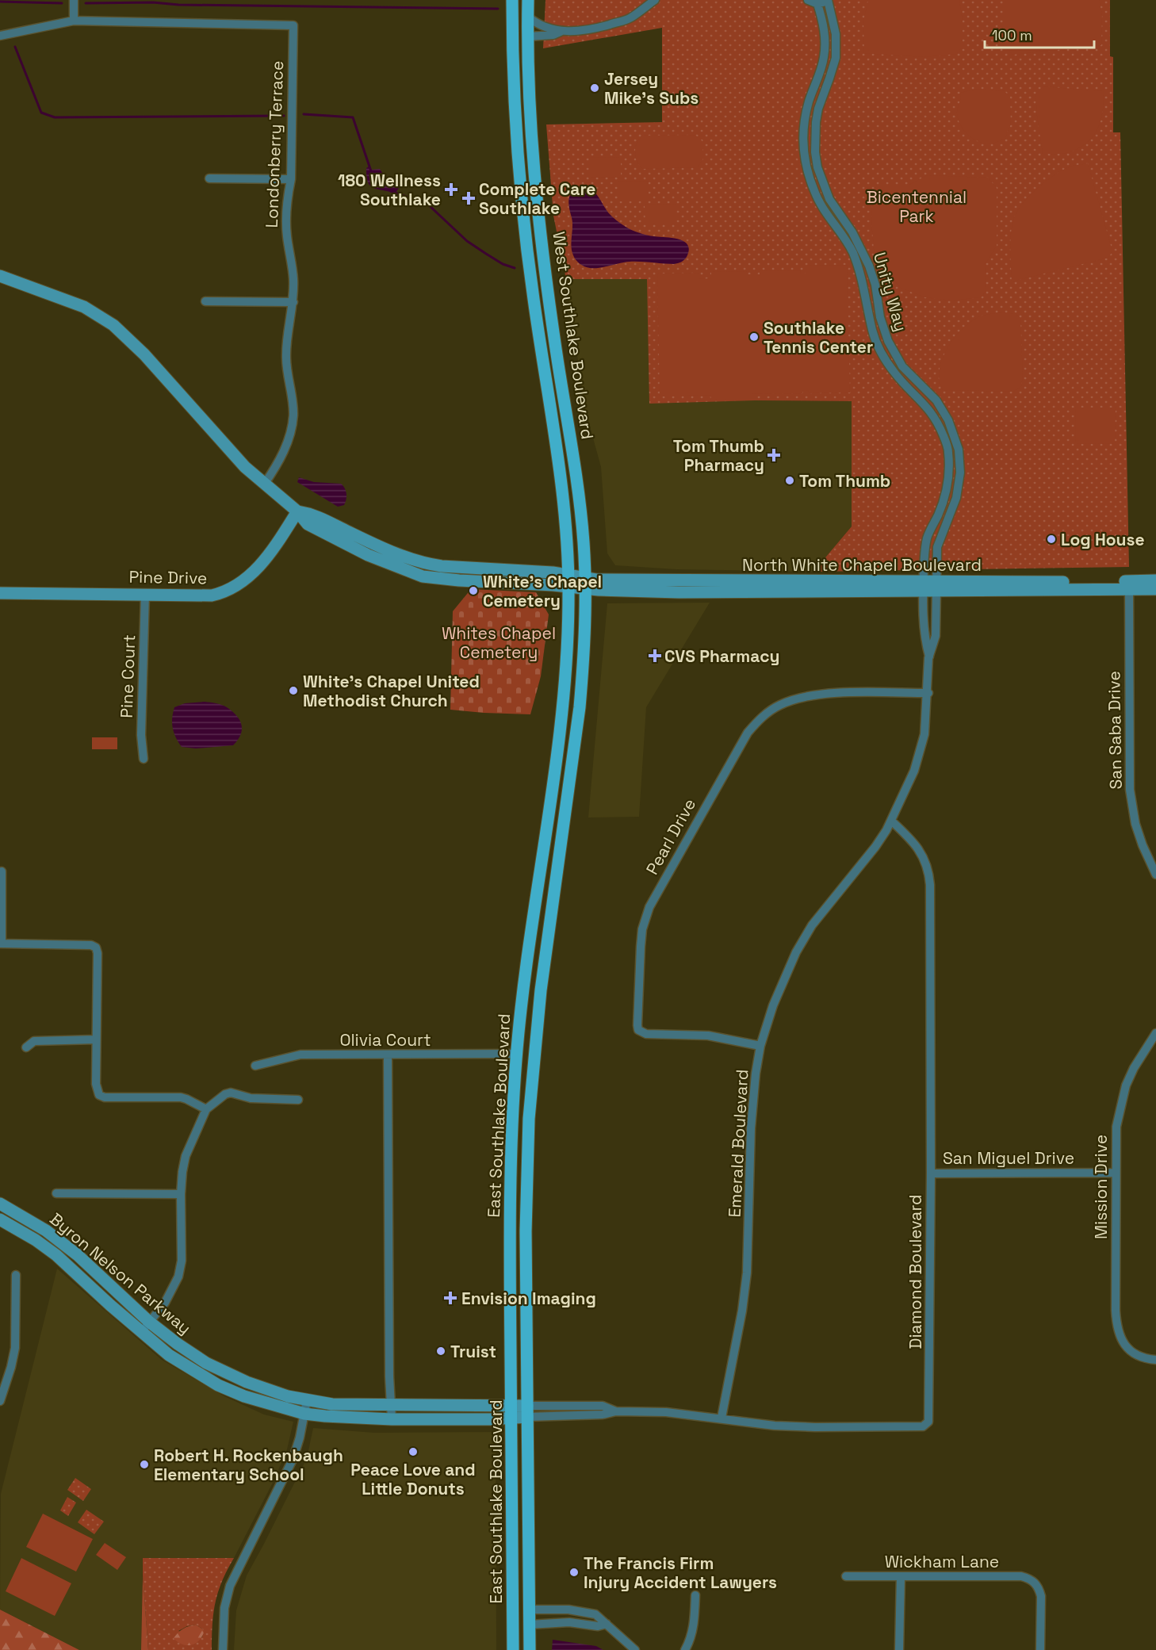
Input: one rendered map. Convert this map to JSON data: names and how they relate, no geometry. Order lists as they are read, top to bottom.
{
  "streets": {
    "main road": ["West Southlake Boulevard", "East Southlake Boulevard"],
    "street": [
      "Londonberry Terrace",
      "Unity Way",
      "North White Chapel Boulevard",
      "Pine Drive",
      "Pine Court",
      "San Saba Drive",
      "Pearl Drive",
      "Olivia Court",
      "Emerald Boulevard",
      "San Miguel Drive",
      "Mission Drive",
      "Diamond Boulevard",
      "Byron Nelson Parkway",
      "Wickham Lane"
    ]
  },
  "crossings": [
    ["Londonberry Terrace", "North White Chapel Boulevard"],
    ["Unity Way", "North White Chapel Boulevard"],
    ["Unity Way", "Emerald Boulevard"],
    ["West Southlake Boulevard", "North White Chapel Boulevard"],
    ["West Southlake Boulevard", "East Southlake Boulevard"],
    ["North White Chapel Boulevard", "Pine Drive"],
    ["North White Chapel Boulevard", "San Saba Drive"],
    ["North White Chapel Boulevard", "East Southlake Boulevard"],
    ["North White Chapel Boulevard", "Emerald Boulevard"],
    ["Pine Drive", "Pine Court"],
    ["Pearl Drive", "Emerald Boulevard"],
    ["Olivia Court", "East Southlake Boulevard"],
    ["East Southlake Boulevard", "Diamond Boulevard"],
    ["East Southlake Boulevard", "Byron Nelson Parkway"],
    ["Emerald Boulevard", "Diamond Boulevard"],
    ["San Miguel Drive", "Mission Drive"],
    ["San Miguel Drive", "Diamond Boulevard"],
    ["Diamond Boulevard", "Byron Nelson Parkway"]
  ],
  "parks": ["Bicentennial Park", "Whites Chapel Cemetery"],
  "places": {
    "other": [
      "Jersey Mike's Subs",
      "Southlake Tennis Center",
      "Tom Thumb",
      "Log House",
      "White's Chapel Cemetery",
      "White's Chapel United Methodist Church",
      "Truist",
      "Peace Love and Little Donuts",
      "Robert H. Rockenbaugh Elementary School",
      "The Francis Firm Injury Accident Lawyers"
    ],
    "health": [
      "180 Wellness Southlake",
      "Complete Care Southlake",
      "Tom Thumb Pharmacy",
      "CVS Pharmacy",
      "Envision Imaging"
    ]
  },
  "scale_bar": "100 m"
}
